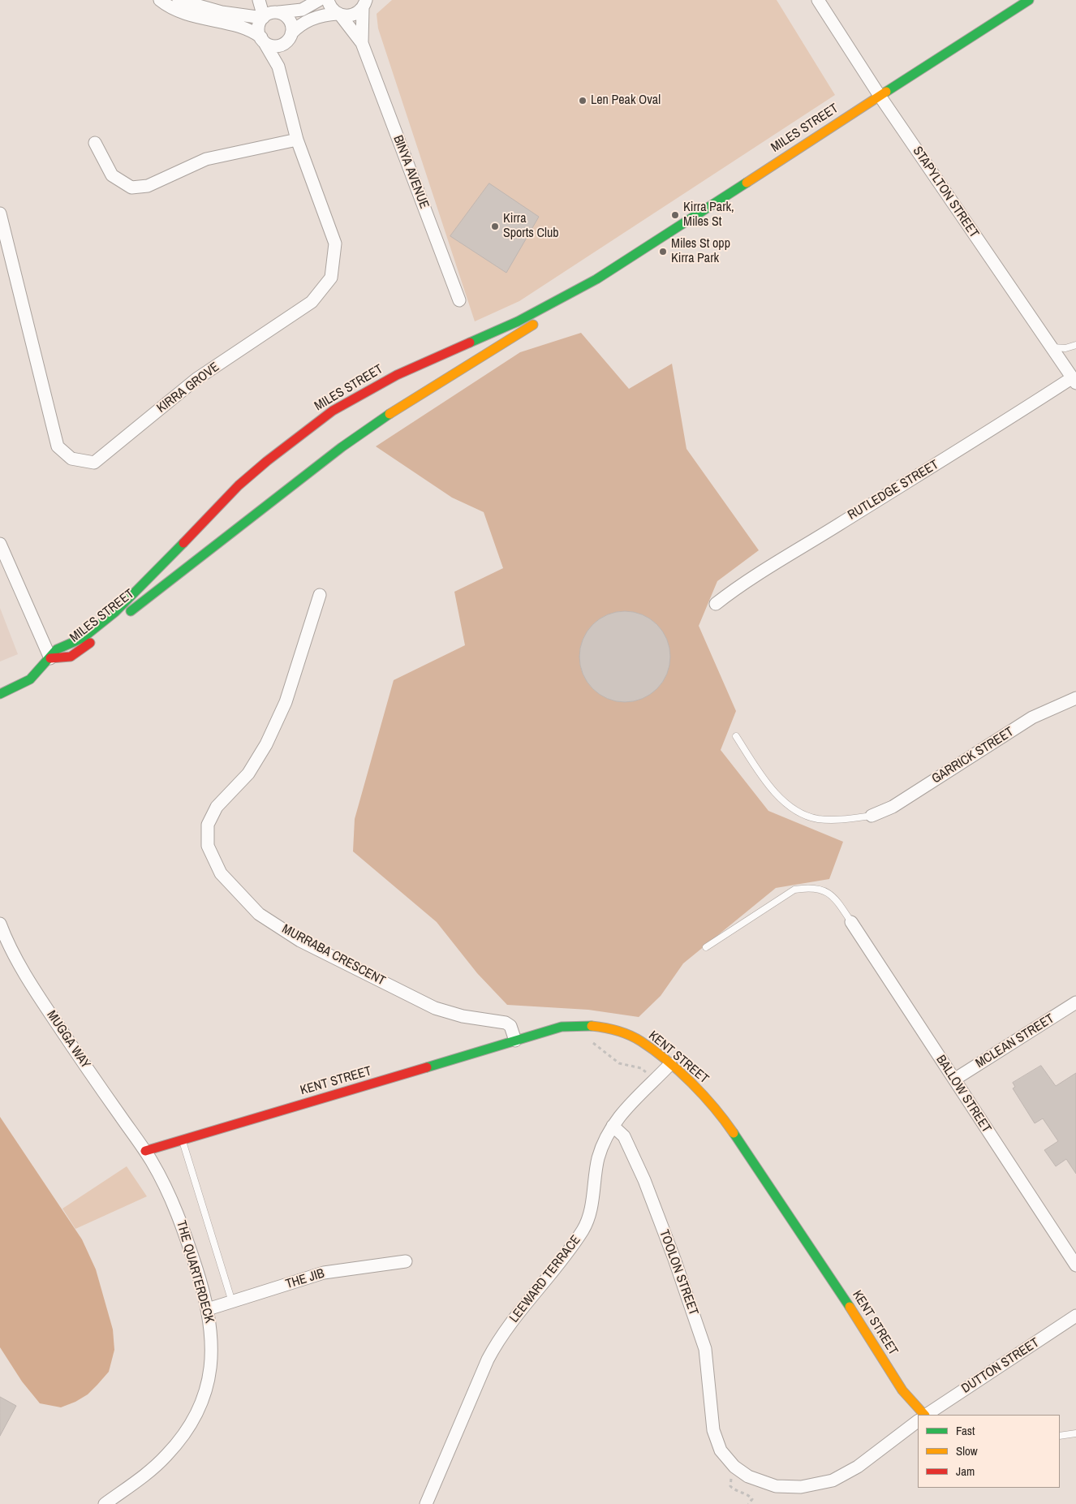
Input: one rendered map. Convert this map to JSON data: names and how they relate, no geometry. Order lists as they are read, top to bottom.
{
  "streets": {
    "street": [
      "MILES STREET",
      "BINYA AVENUE",
      "STAPYLTON STREET",
      "KIRRA GROVE",
      "RUTLEDGE STREET",
      "GARRICK STREET",
      "MURRABA CRESCENT",
      "MUGGA WAY",
      "MCLEAN STREET",
      "KENT STREET",
      "BALLOW STREET",
      "THE QUARTERDECK",
      "TOOLON STREET",
      "THE JIB",
      "LEEWARD TERRACE",
      "DUTTON STREET"
    ]
  },
  "crossings": [
    ["MILES STREET", "STAPYLTON STREET"],
    ["STAPYLTON STREET", "RUTLEDGE STREET"],
    ["MURRABA CRESCENT", "KENT STREET"],
    ["MUGGA WAY", "KENT STREET"],
    ["MUGGA WAY", "THE QUARTERDECK"],
    ["MCLEAN STREET", "BALLOW STREET"],
    ["KENT STREET", "THE QUARTERDECK"],
    ["KENT STREET", "LEEWARD TERRACE"],
    ["THE QUARTERDECK", "THE JIB"],
    ["TOOLON STREET", "LEEWARD TERRACE"]
  ],
  "places": [
    "Len Peak Oval",
    "Kirra Park, Miles St",
    "Kirra Sports Club",
    "Miles St opp Kirra Park"
  ],
  "legend": ["Fast", "Slow", "Jam"]
}
